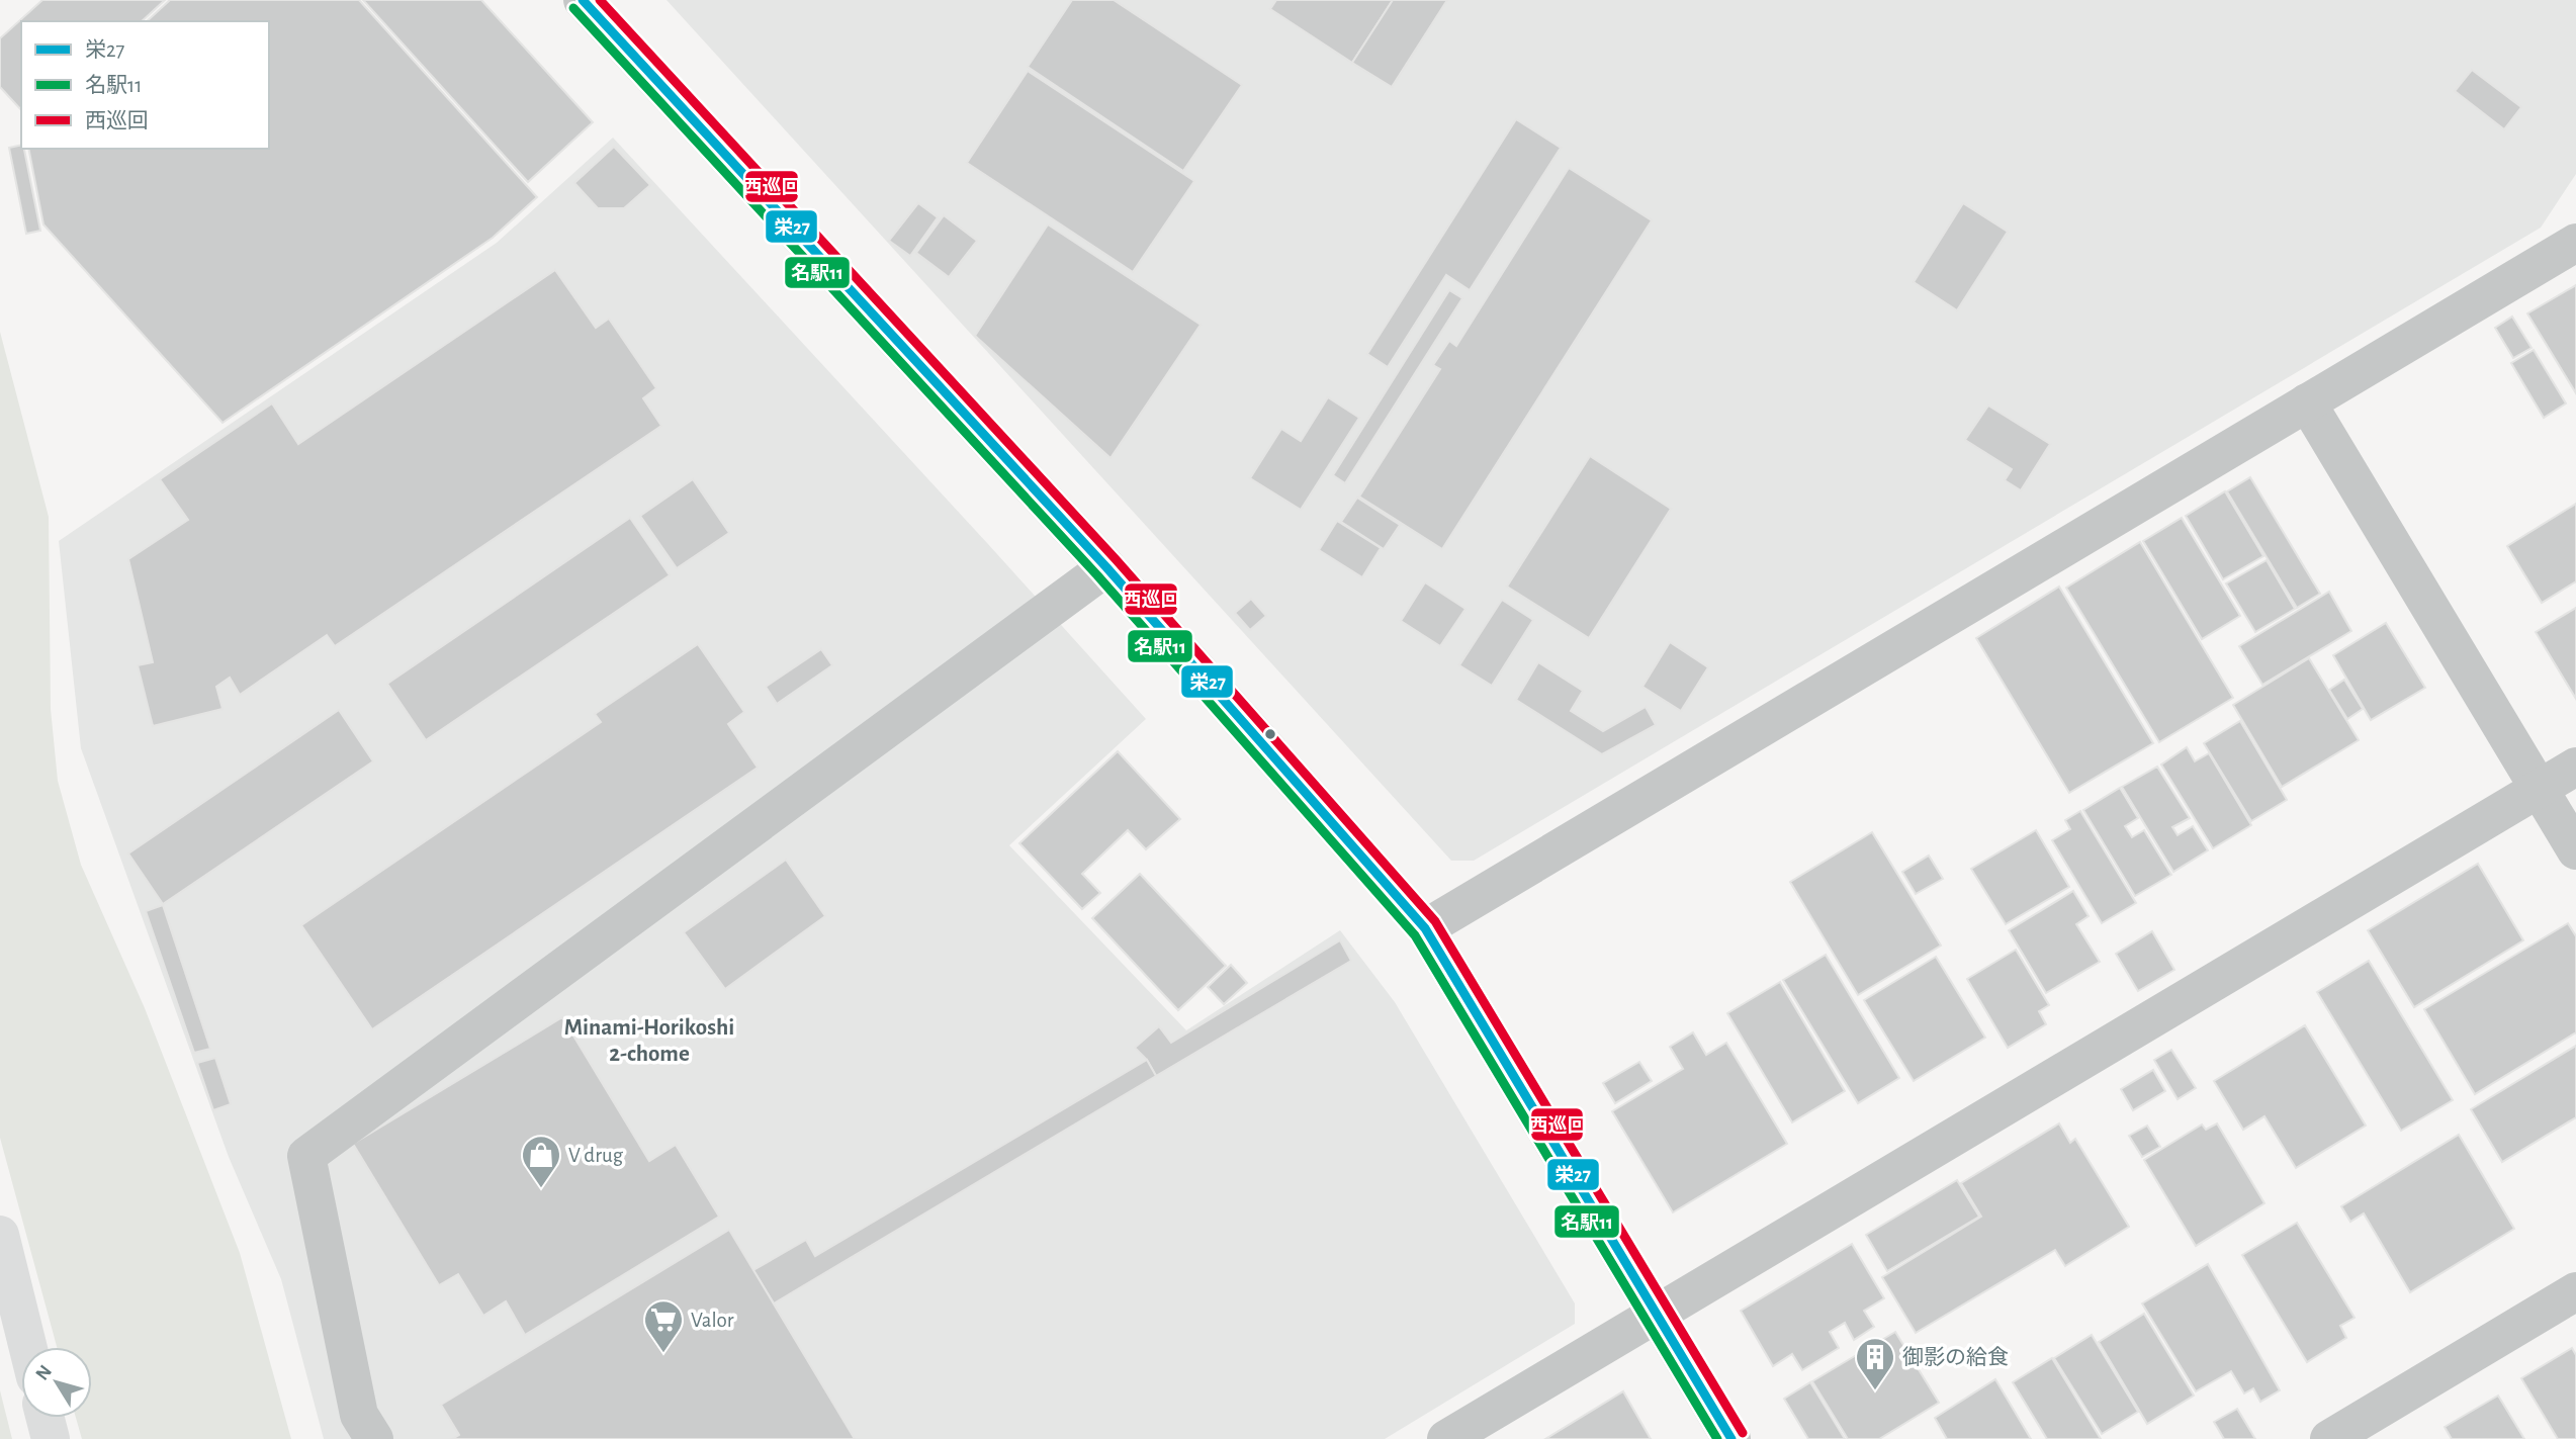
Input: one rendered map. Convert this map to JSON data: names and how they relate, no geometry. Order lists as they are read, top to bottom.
{
  "districts": ["Minami-Horikoshi 2-chome"],
  "places": {
    "shop": ["V drug"],
    "supermarket": ["Valor"],
    "building": ["御影の給食"]
  },
  "lines": ["transit line 栄27", "transit line 西巡回", "transit line 名駅11"],
  "legend": ["栄27", "名駅11", "西巡回"],
  "north": "top left"
}
